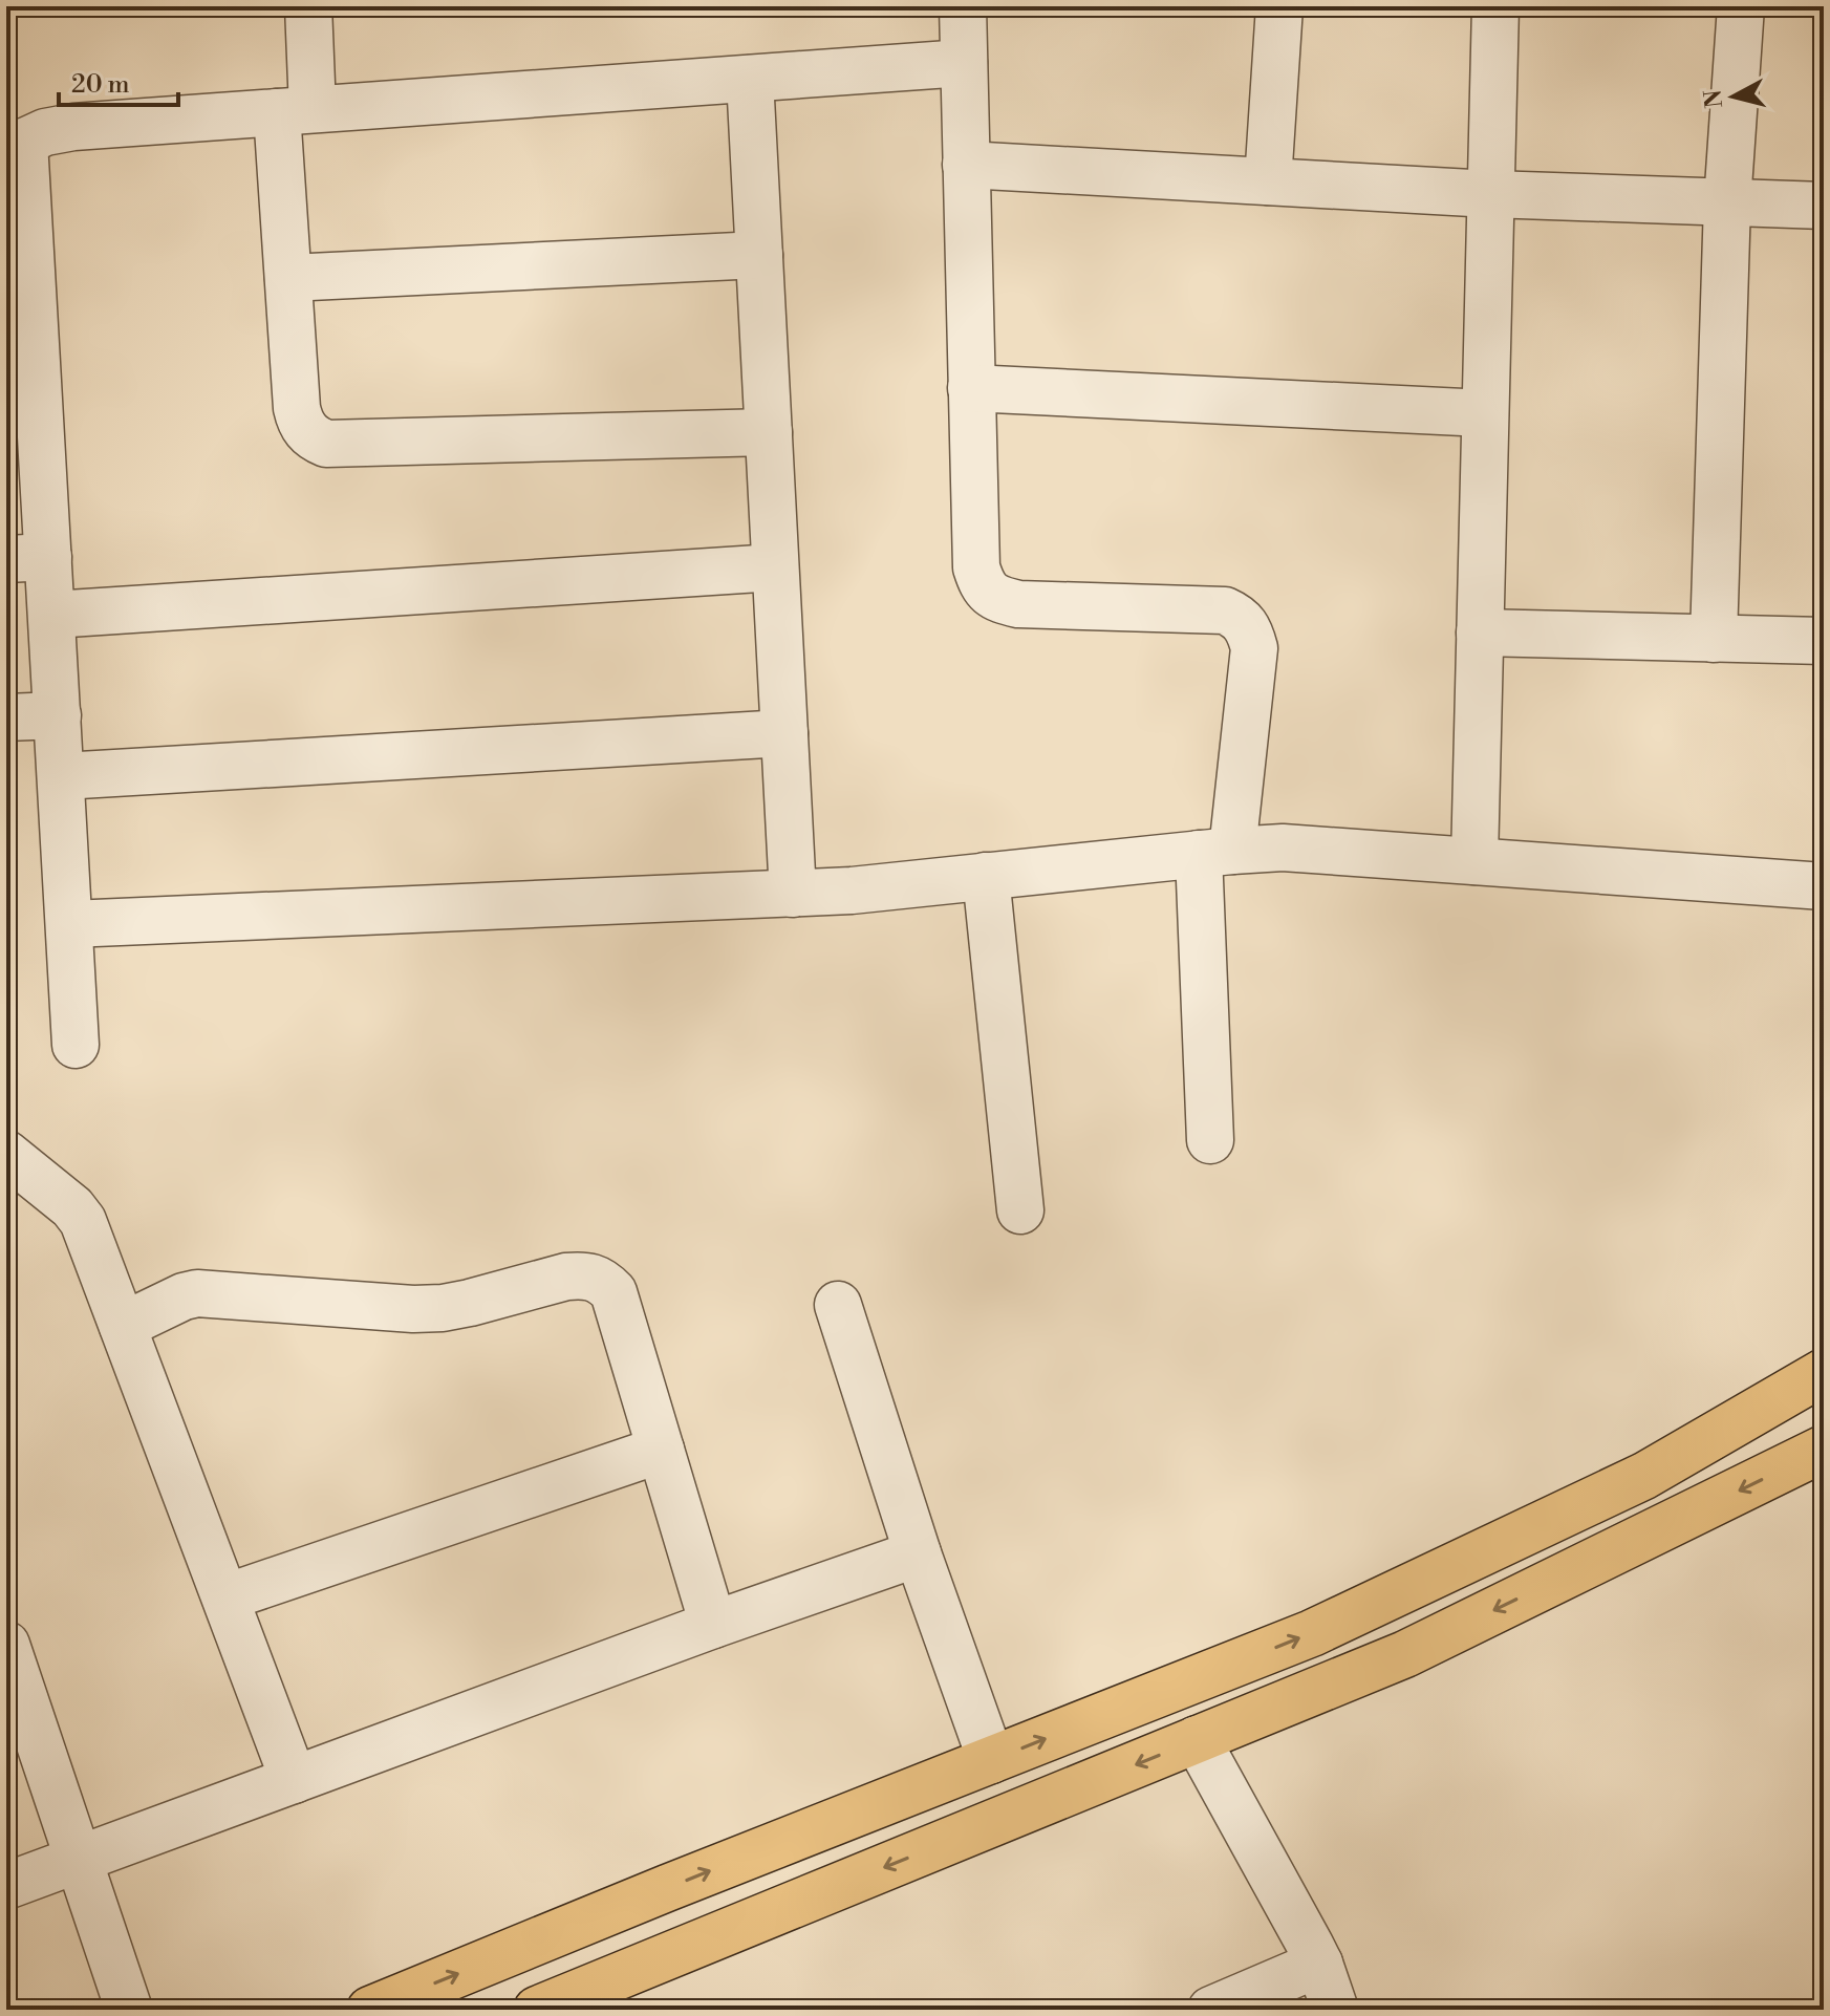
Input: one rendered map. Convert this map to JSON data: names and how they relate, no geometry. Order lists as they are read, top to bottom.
{
  "scale_bar": "20 m",
  "north": "left"
}
